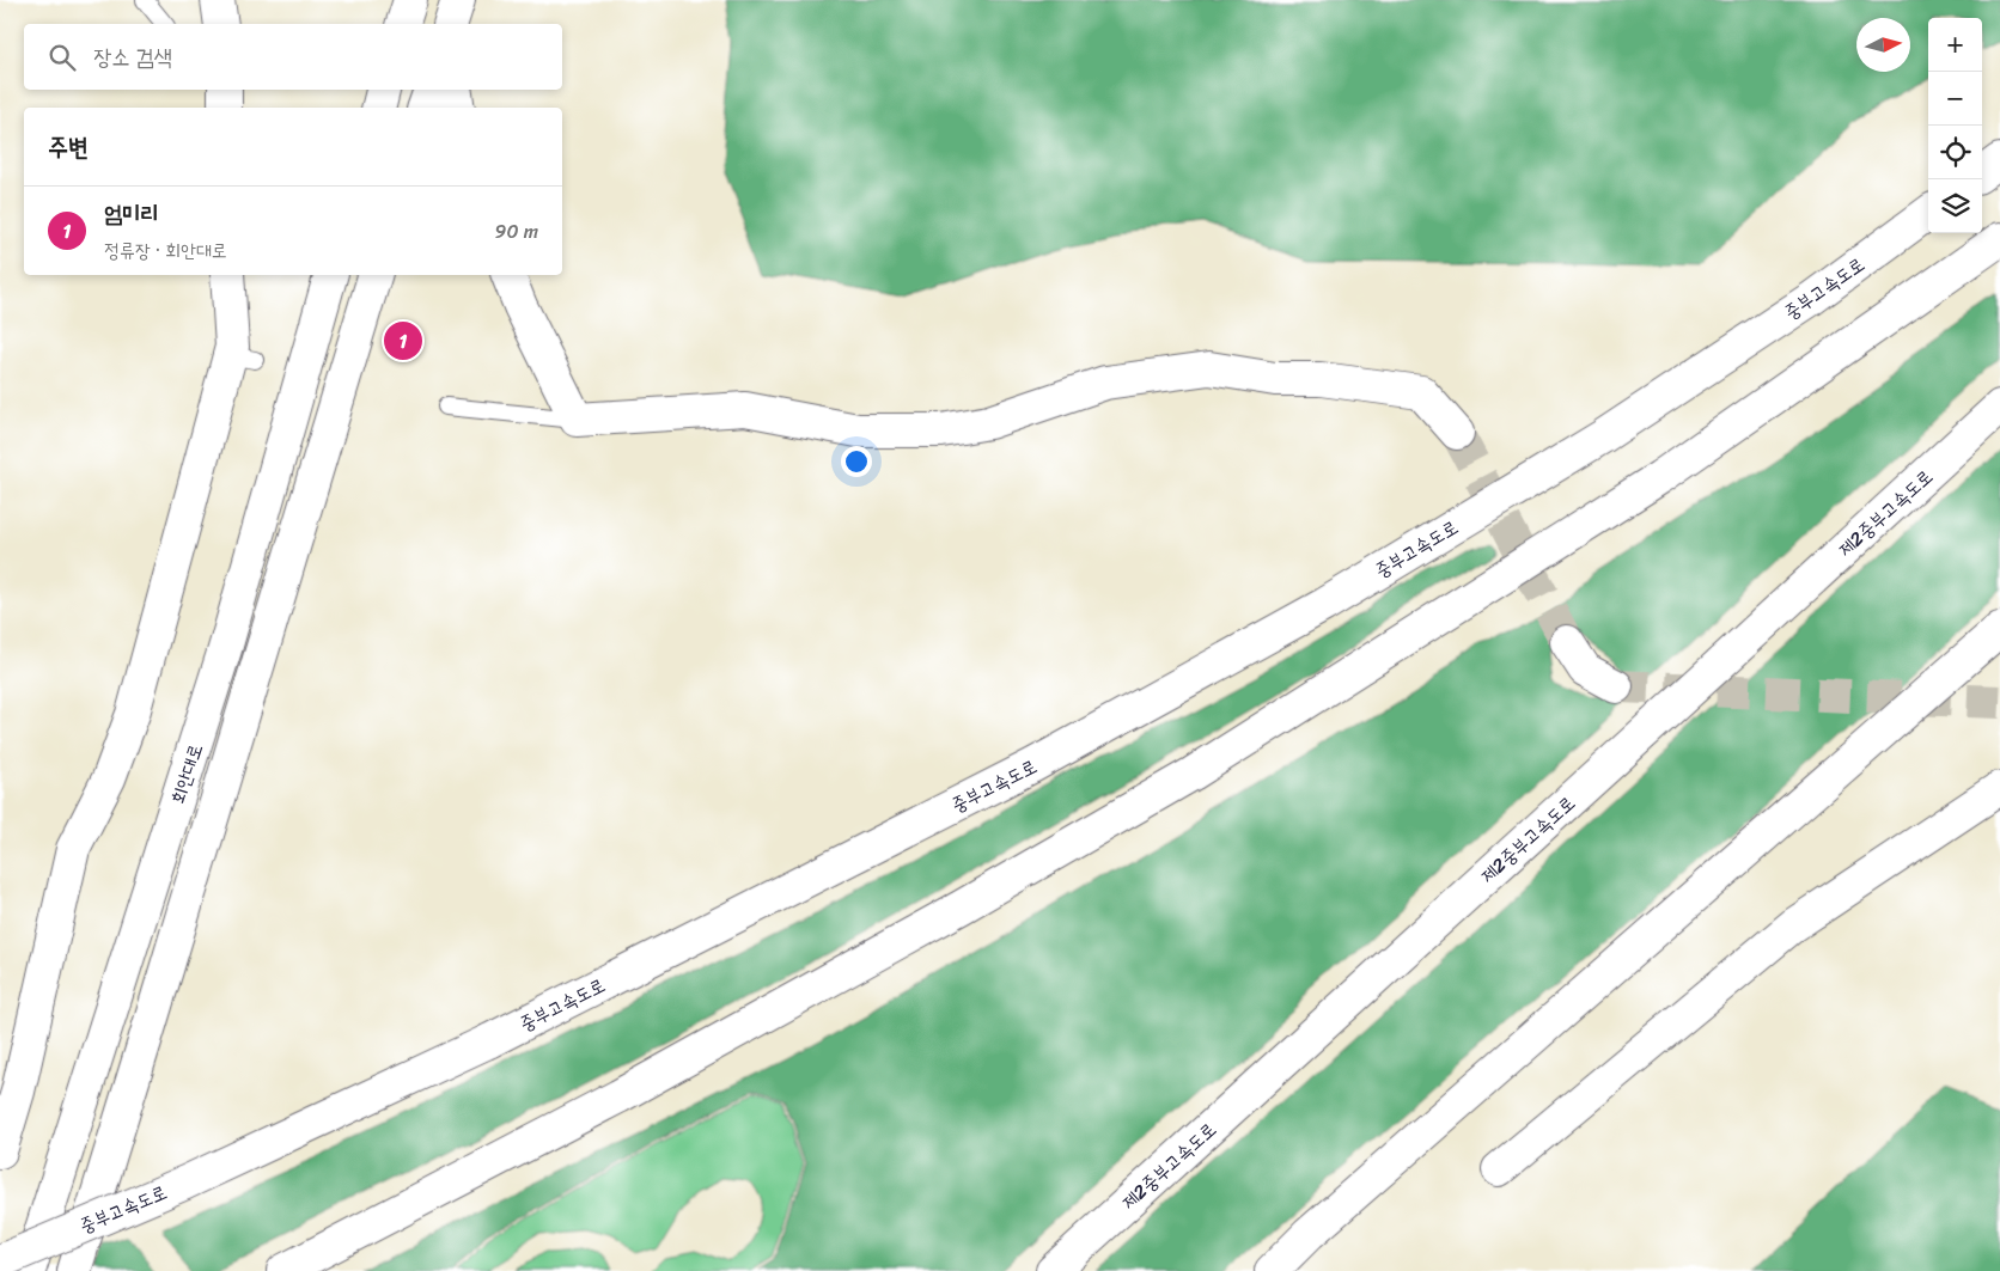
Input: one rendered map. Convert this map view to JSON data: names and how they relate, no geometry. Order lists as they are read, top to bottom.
{
  "streets": {
    "main road": ["중부고속도로", "제2중부고속도로", "회안대로"]
  },
  "north": "right",
  "page": {
    "map_buttons": ["+", "−"],
    "search": "장소 검색",
    "heading": "주변",
    "list": [
      {
        "mark": "1",
        "name": "엄미리",
        "note": "정류장 · 회안대로",
        "value": "90 m"
      }
    ],
    "pins": "1"
  }
}
